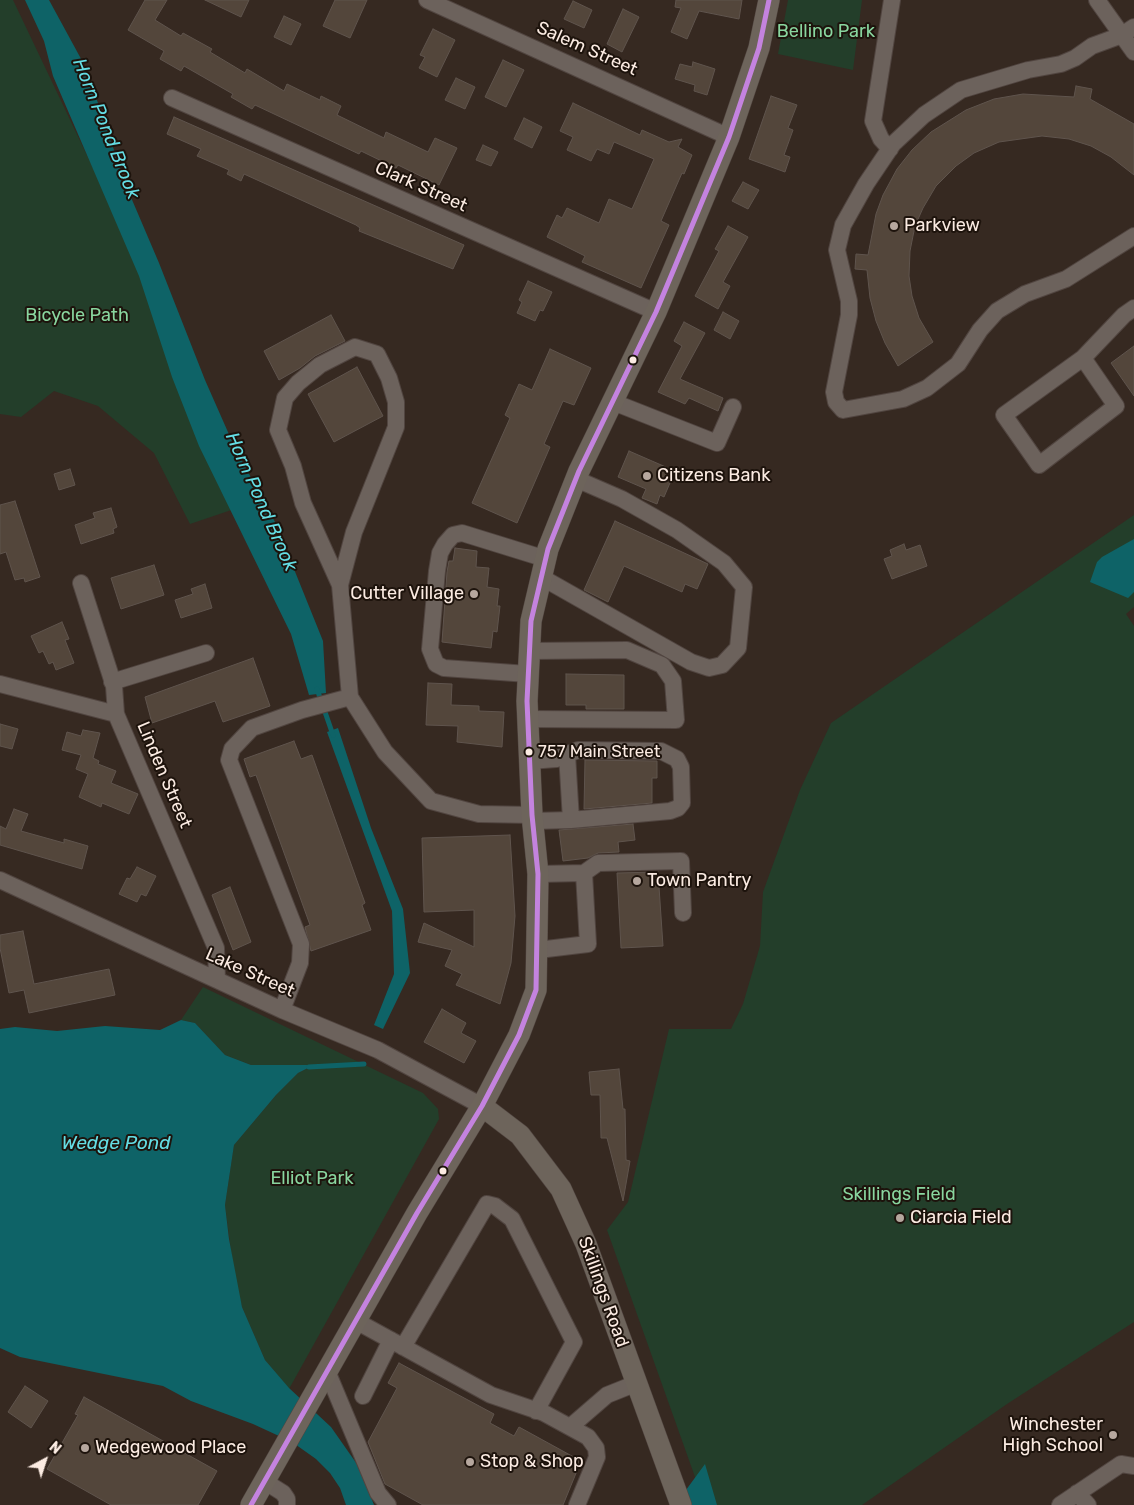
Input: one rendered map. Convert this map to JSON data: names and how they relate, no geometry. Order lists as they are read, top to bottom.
{
  "streets": {
    "main road": ["Skillings Road"],
    "street": [
      "Salem Street",
      "Clark Street",
      "Linden Street",
      "Lake Street"
    ]
  },
  "crossings": [
    ["Linden Street", "Lake Street"],
    ["Lake Street", "Skillings Road"]
  ],
  "water": ["Horn Pond Brook", "Wedge Pond"],
  "parks": [
    "Bellino Park",
    "Bicycle Path",
    "Elliot Park",
    "Skillings Field"
  ],
  "places": [
    "Parkview",
    "Citizens Bank",
    "Cutter Village",
    "757 Main Street",
    "Town Pantry",
    "Ciarcia Field",
    "Winchester High School",
    "Wedgewood Place",
    "Stop & Shop"
  ],
  "north": "top right"
}
